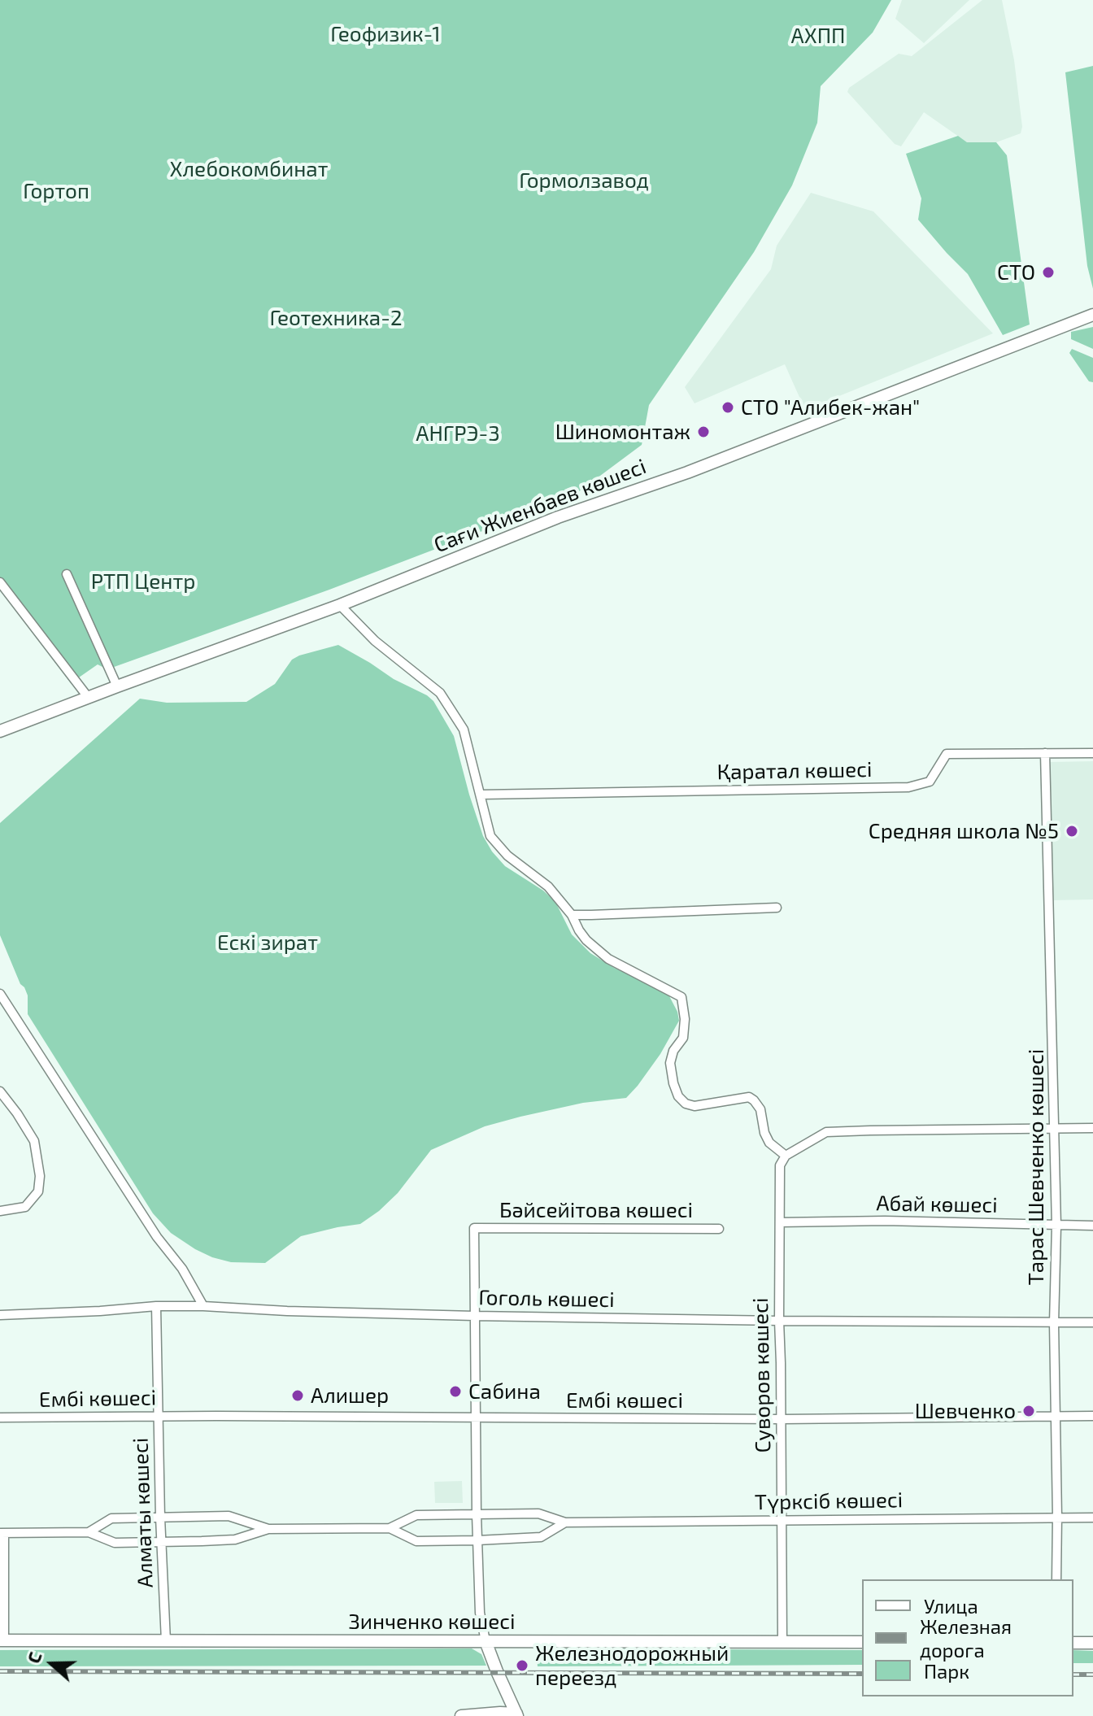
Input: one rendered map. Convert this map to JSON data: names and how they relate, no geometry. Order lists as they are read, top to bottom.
{
  "streets": {
    "main road": ["Сағи Жиенбаев көшесі", "Зинченко көшесі"],
    "street": [
      "Қаратал көшесі",
      "Тарас Шевченко көшесі",
      "Абай көшесі",
      "Бәйсейітова көшесі",
      "Гоголь көшесі",
      "Суворов көшесі",
      "Ембі көшесі",
      "Түрксіб көшесі",
      "Алматы көшесі"
    ]
  },
  "crossings": [
    ["Қаратал көшесі", "Тарас Шевченко көшесі"],
    ["Тарас Шевченко көшесі", "Абай көшесі"],
    ["Тарас Шевченко көшесі", "Гоголь көшесі"],
    ["Тарас Шевченко көшесі", "Ембі көшесі"],
    ["Тарас Шевченко көшесі", "Түрксіб көшесі"],
    ["Абай көшесі", "Суворов көшесі"],
    ["Бәйсейітова көшесі", "Гоголь көшесі"],
    ["Гоголь көшесі", "Суворов көшесі"],
    ["Гоголь көшесі", "Алматы көшесі"],
    ["Суворов көшесі", "Ембі көшесі"],
    ["Суворов көшесі", "Түрксіб көшесі"],
    ["Суворов көшесі", "Зинченко көшесі"],
    ["Ембі көшесі", "Алматы көшесі"],
    ["Түрксіб көшесі", "Алматы көшесі"],
    ["Алматы көшесі", "Зинченко көшесі"]
  ],
  "parks": [
    "Геофизик-1",
    "АХПП",
    "Хлебокомбинат",
    "Гормолзавод",
    "Гортоп",
    "Геотехника-2",
    "АНГРЭ-3",
    "РТП Центр",
    "Ескі зират"
  ],
  "places": [
    "СТО",
    "СТО \"Алибек-жан\"",
    "Шиномонтаж",
    "Средняя школа №5",
    "Сабина",
    "Алишер",
    "Шевченко",
    "Железнодорожный переезд"
  ],
  "legend": ["Улица", "Железная дорога", "Парк"],
  "north": "left"
}
